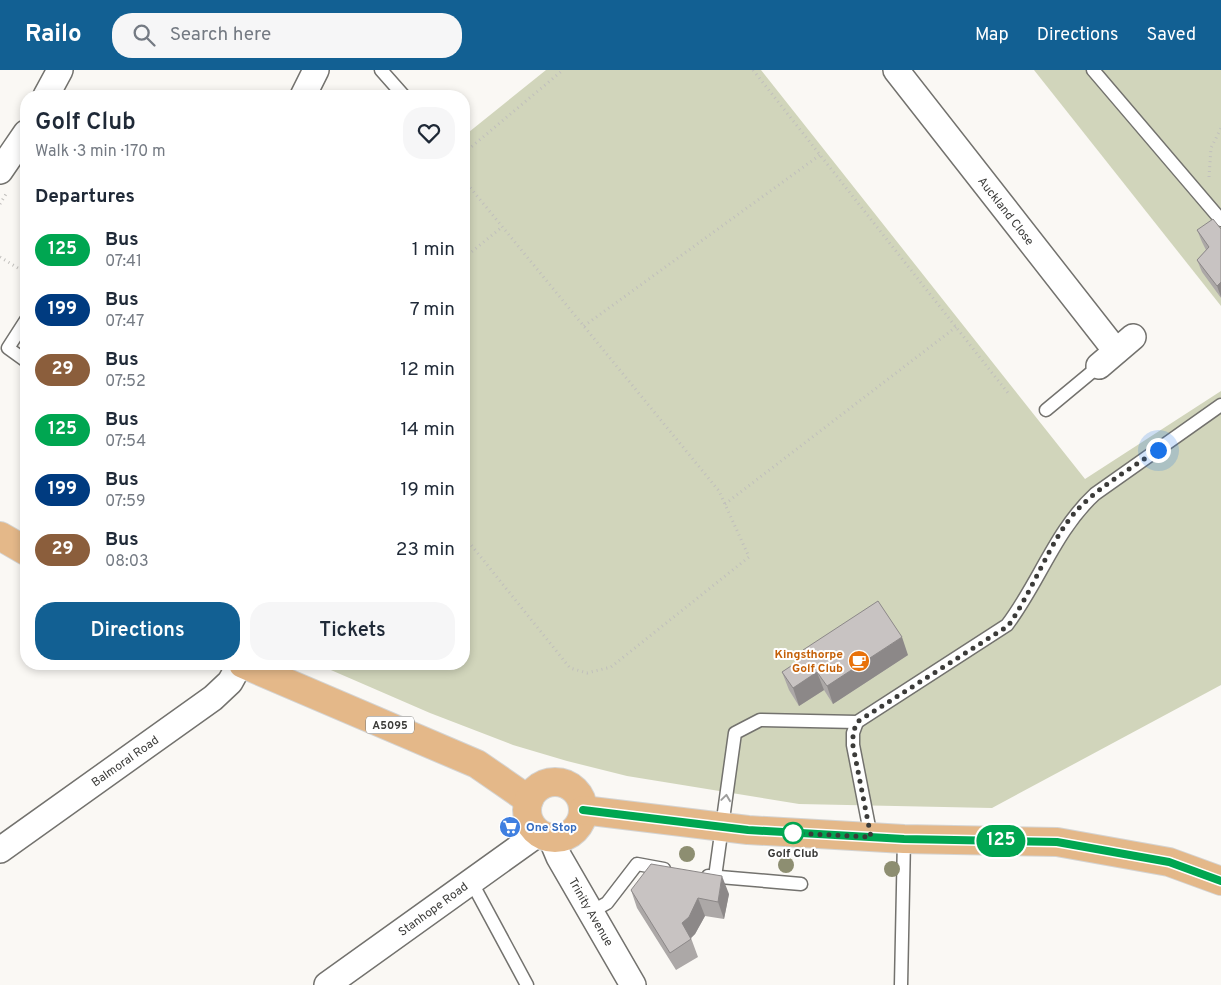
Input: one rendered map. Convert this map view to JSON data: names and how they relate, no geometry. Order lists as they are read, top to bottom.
{
  "streets": {
    "main road": ["A5095"],
    "street": [
      "Auckland Close",
      "Balmoral Road",
      "Stanhope Road",
      "Trinity Avenue"
    ]
  },
  "crossings": [
    ["A5095", "Stanhope Road"],
    ["A5095", "Trinity Avenue"],
    ["Stanhope Road", "Trinity Avenue"]
  ],
  "places": {
    "cafe": ["Kingsthorpe Golf Club"],
    "supermarket": ["One Stop"],
    "other": ["Golf Club"]
  },
  "lines": ["bus line 125"],
  "page": {
    "header": "Railo",
    "search": "Search here",
    "nav": ["Map", "Directions", "Saved"],
    "on_map": "125",
    "heading": [
      ["Golf Club", "Walk · 3 min · 170 m"],
      "Departures"
    ],
    "list": [
      {
        "mark": "125",
        "name": "Bus",
        "note": "07:41",
        "value": "1 min"
      },
      {
        "mark": "199",
        "name": "Bus",
        "note": "07:47",
        "value": "7 min"
      },
      {
        "mark": "29",
        "name": "Bus",
        "note": "07:52",
        "value": "12 min"
      },
      {
        "mark": "125",
        "name": "Bus",
        "note": "07:54",
        "value": "14 min"
      },
      {
        "mark": "199",
        "name": "Bus",
        "note": "07:59",
        "value": "19 min"
      },
      {
        "mark": "29",
        "name": "Bus",
        "note": "08:03",
        "value": "23 min"
      }
    ],
    "buttons": ["Directions", "Tickets"]
  }
}
